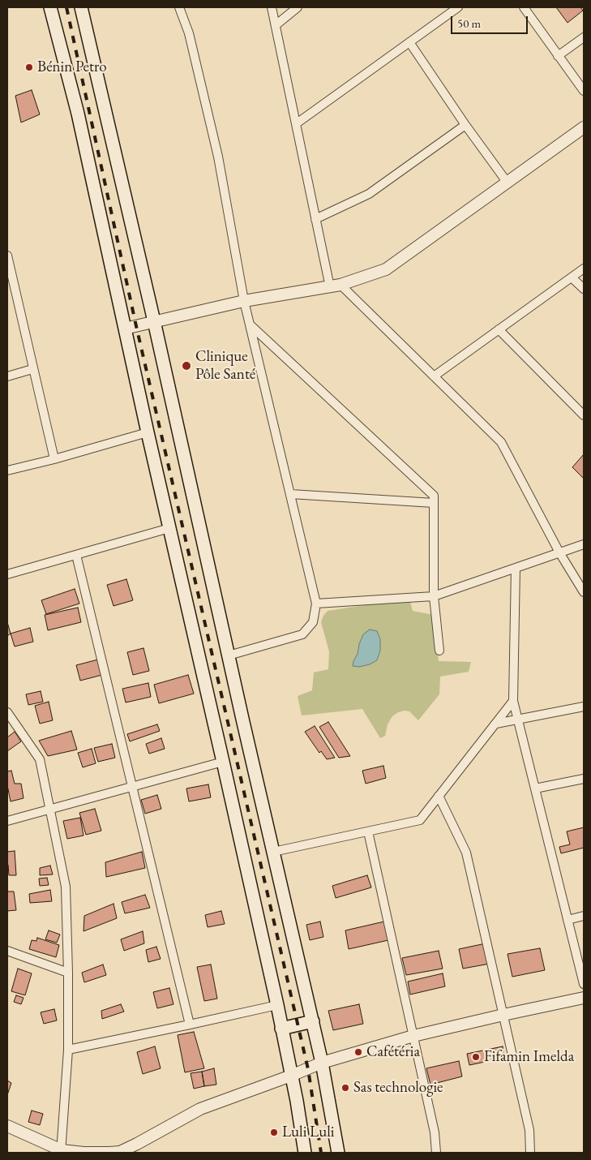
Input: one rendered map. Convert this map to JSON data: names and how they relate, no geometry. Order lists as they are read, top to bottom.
{
  "places": [
    "Bénin Petro",
    "Clinique Pôle Santé",
    "Cafétéria",
    "Fifamin Imelda",
    "Sas technologie",
    "Luli Luli"
  ],
  "scale_bar": "50 m"
}
